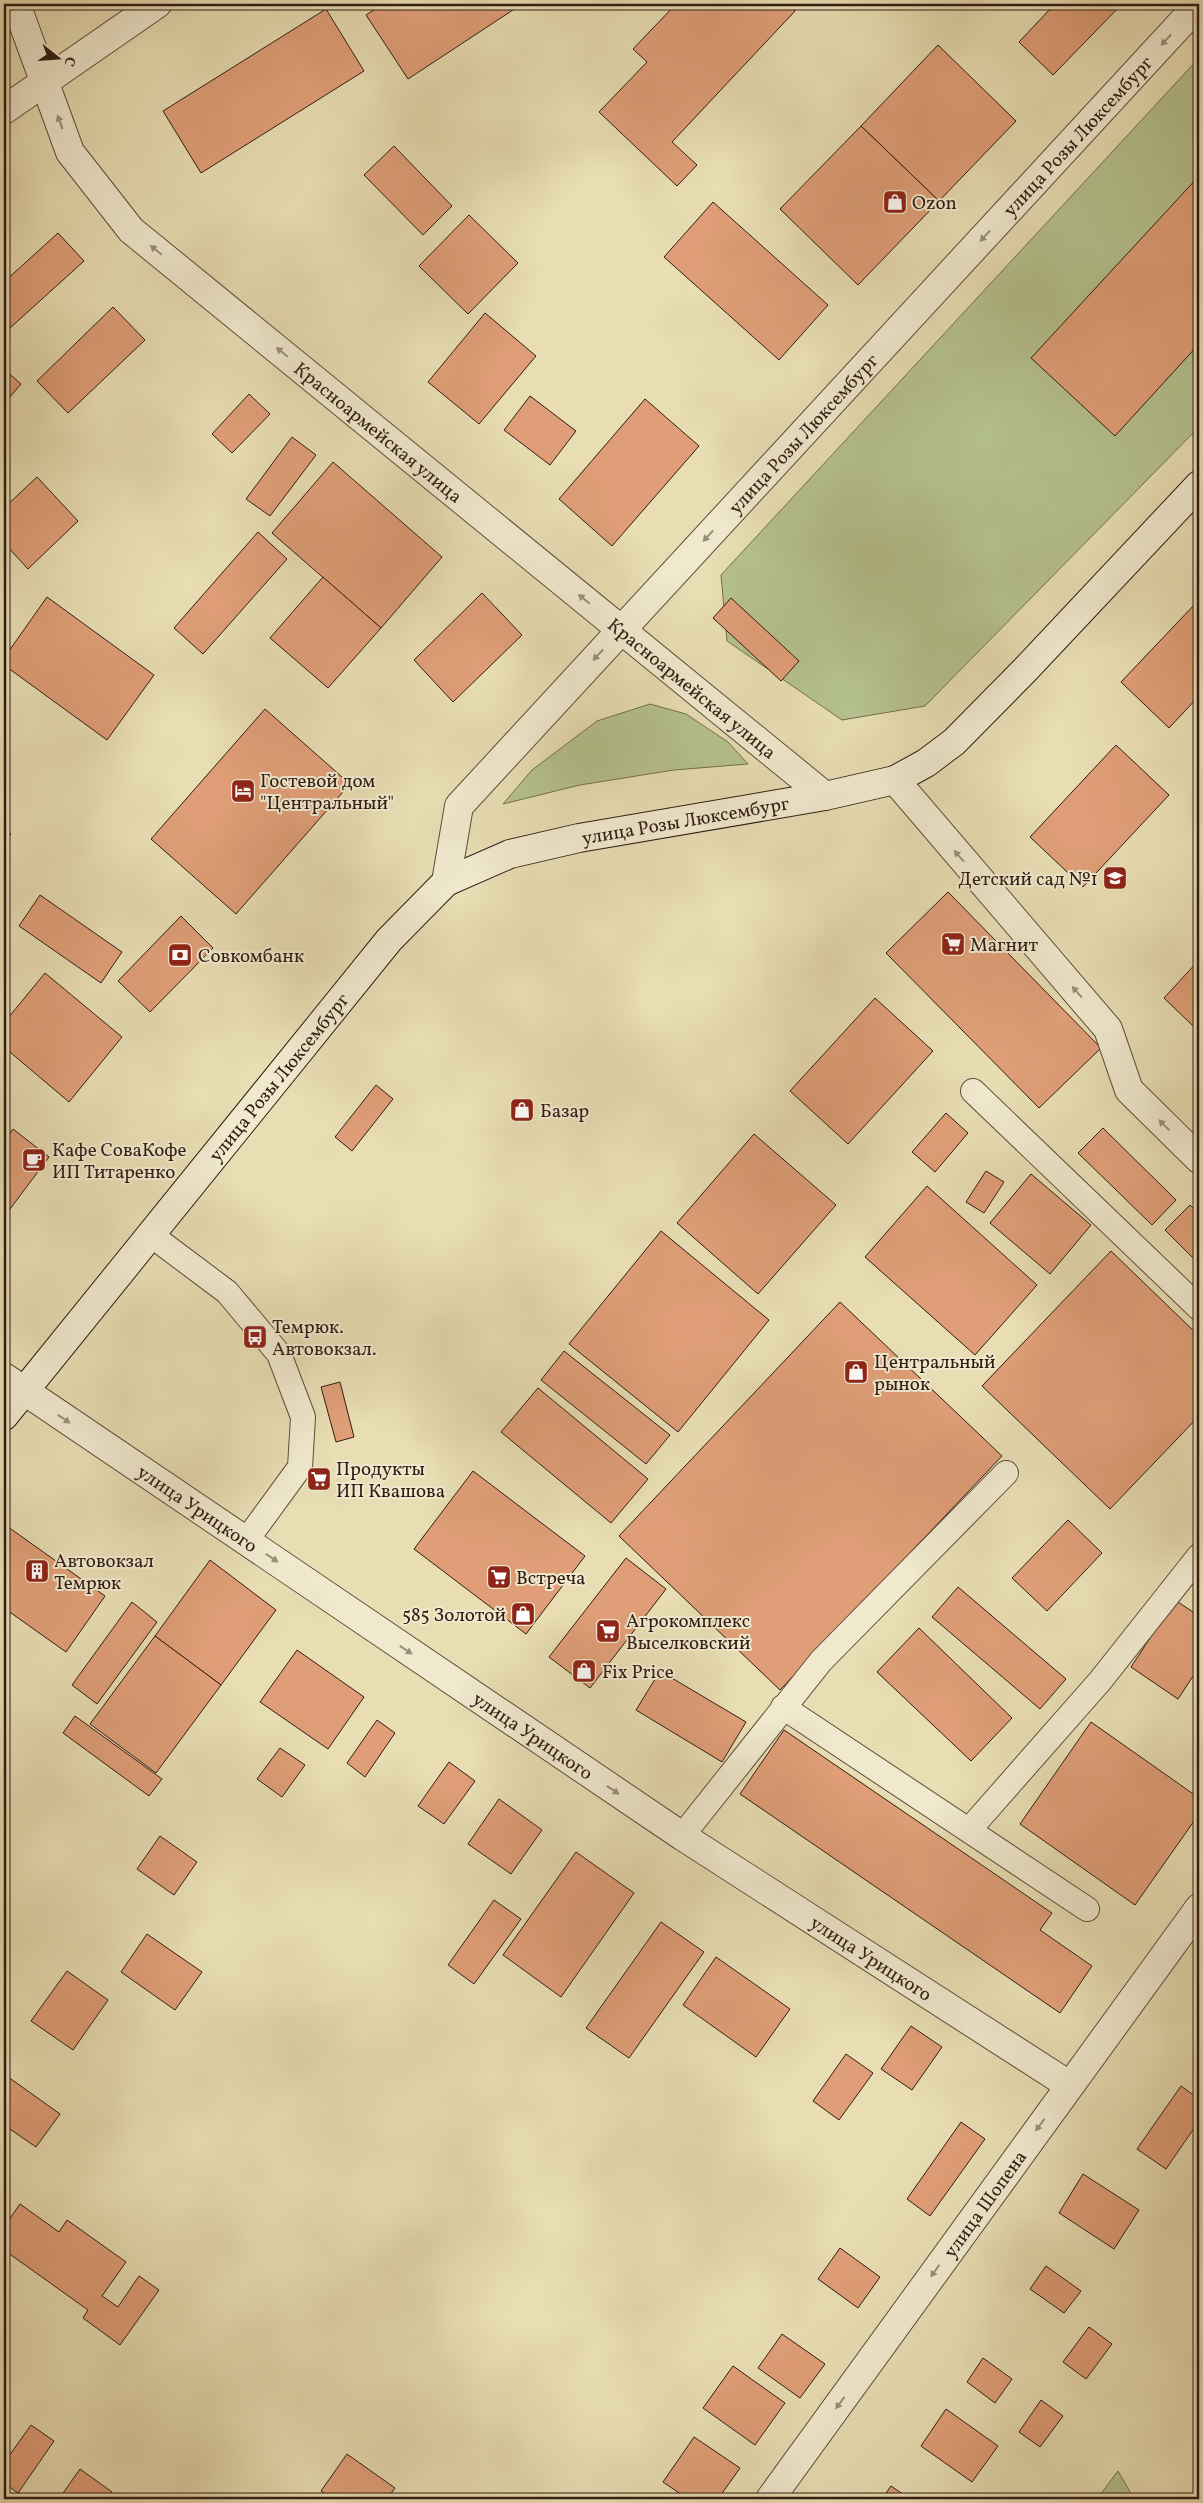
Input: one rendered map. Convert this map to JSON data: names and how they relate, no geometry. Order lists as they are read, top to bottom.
{
  "streets": {
    "street": [
      "улица Розы Люксембург",
      "Красноармейская улица",
      "улица Урицкого",
      "улица Шопена"
    ]
  },
  "crossings": [
    ["улица Розы Люксембург", "Красноармейская улица"],
    ["улица Розы Люксембург", "улица Урицкого"],
    ["улица Урицкого", "улица Шопена"]
  ],
  "one_way": [
    "улица Розы Люксембург",
    "Красноармейская улица",
    "улица Урицкого",
    "улица Шопена"
  ],
  "places": {
    "shop": [
      "Ozon",
      "Базар",
      "Центральный рынок",
      "585 Золотой",
      "Fix Price"
    ],
    "hotel": ["Гостевой дом \"Центральный\""],
    "school or university": ["Детский сад №1"],
    "supermarket": [
      "Магнит",
      "Продукты ИП Квашова",
      "Встреча",
      "Агрокомплекс Выселковский"
    ],
    "bank": ["Совкомбанк"],
    "cafe": ["Кафе СоваКофе ИП Титаренко"],
    "bus stop": ["Темрюк. Автовокзал."],
    "building": ["Автовокзал Темрюк"]
  },
  "north": "right"
}
